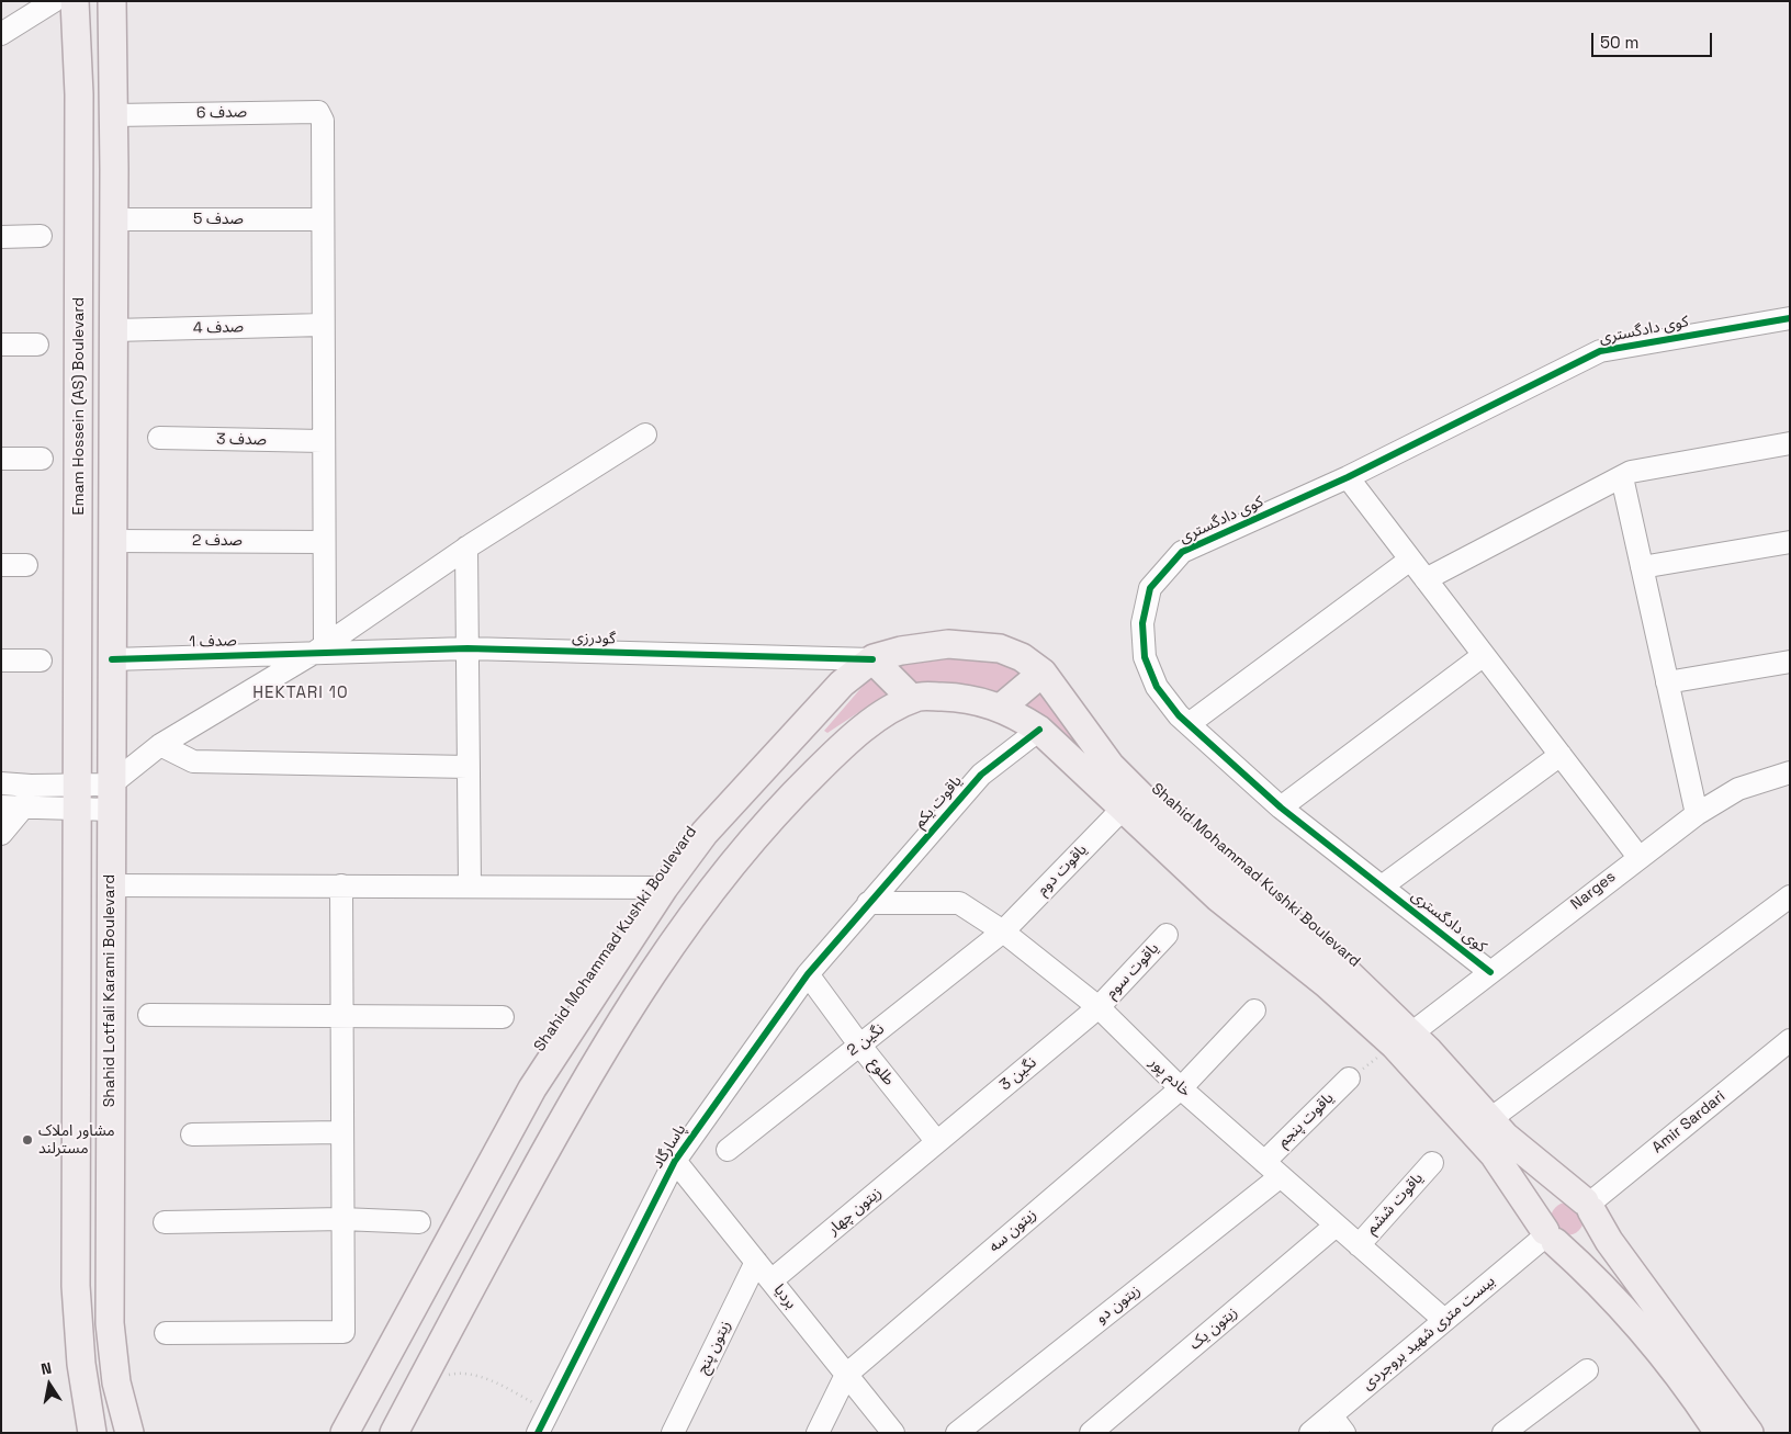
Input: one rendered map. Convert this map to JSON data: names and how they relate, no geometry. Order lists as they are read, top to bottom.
{
  "streets": {
    "main road": ["Emam Hossein (AS) Boulevard", "Shahid Mohammad Kushki Boulevard", "Shahid Lotfali Karami Boulevard"],
    "street": [
      "صدف 6",
      "صدف 5",
      "صدف 4",
      "کوی دادگستری",
      "صدف 3",
      "صدف 2",
      "گودرزی",
      "صدف 1",
      "یاقوت یکم",
      "یاقوت دوم",
      "Narges",
      "یاقوت سوم",
      "نگین 2",
      "طلوع",
      "نگین 3",
      "خادم پور",
      "یاقوت پنجم",
      "Amir Sardari",
      "پاسارگاد",
      "یاقوت ششم",
      "زیتون چهار",
      "زیتون سه",
      "بردیا",
      "زیتون دو",
      "زیتون یک",
      "بیست متری شهید بروجردی",
      "زیتون پنج"
    ]
  },
  "crossings": [
    ["صدف 6", "صدف 5"],
    ["کوی دادگستری", "Narges"],
    ["گودرزی", "صدف 1"],
    ["گودرزی", "Shahid Mohammad Kushki Boulevard"],
    ["یاقوت یکم", "Shahid Mohammad Kushki Boulevard"],
    ["یاقوت یکم", "خادم پور"],
    ["یاقوت یکم", "پاسارگاد"],
    ["یاقوت دوم", "Shahid Mohammad Kushki Boulevard"],
    ["یاقوت دوم", "نگین 2"],
    ["یاقوت دوم", "خادم پور"],
    ["Shahid Mohammad Kushki Boulevard", "Narges"],
    ["Shahid Mohammad Kushki Boulevard", "Amir Sardari"],
    ["Shahid Mohammad Kushki Boulevard", "بیست متری شهید بروجردی"],
    ["یاقوت سوم", "نگین 3"],
    ["یاقوت سوم", "خادم پور"],
    ["نگین 2", "طلوع"],
    ["نگین 2", "خادم پور"],
    ["طلوع", "نگین 3"],
    ["طلوع", "پاسارگاد"],
    ["طلوع", "زیتون چهار"],
    ["نگین 3", "خادم پور"],
    ["نگین 3", "زیتون چهار"],
    ["خادم پور", "یاقوت پنجم"],
    ["خادم پور", "پاسارگاد"],
    ["خادم پور", "یاقوت ششم"],
    ["خادم پور", "زیتون سه"],
    ["خادم پور", "زیتون دو"],
    ["خادم پور", "زیتون یک"],
    ["خادم پور", "بیست متری شهید بروجردی"],
    ["Amir Sardari", "بیست متری شهید بروجردی"],
    ["پاسارگاد", "بردیا"],
    ["زیتون چهار", "بردیا"],
    ["زیتون سه", "بردیا"],
    ["بردیا", "زیتون پنج"]
  ],
  "districts": ["HEKTARI 10"],
  "places": ["مشاور املاک مسترلند"],
  "scale_bar": "50 m",
  "north": "top"
}
